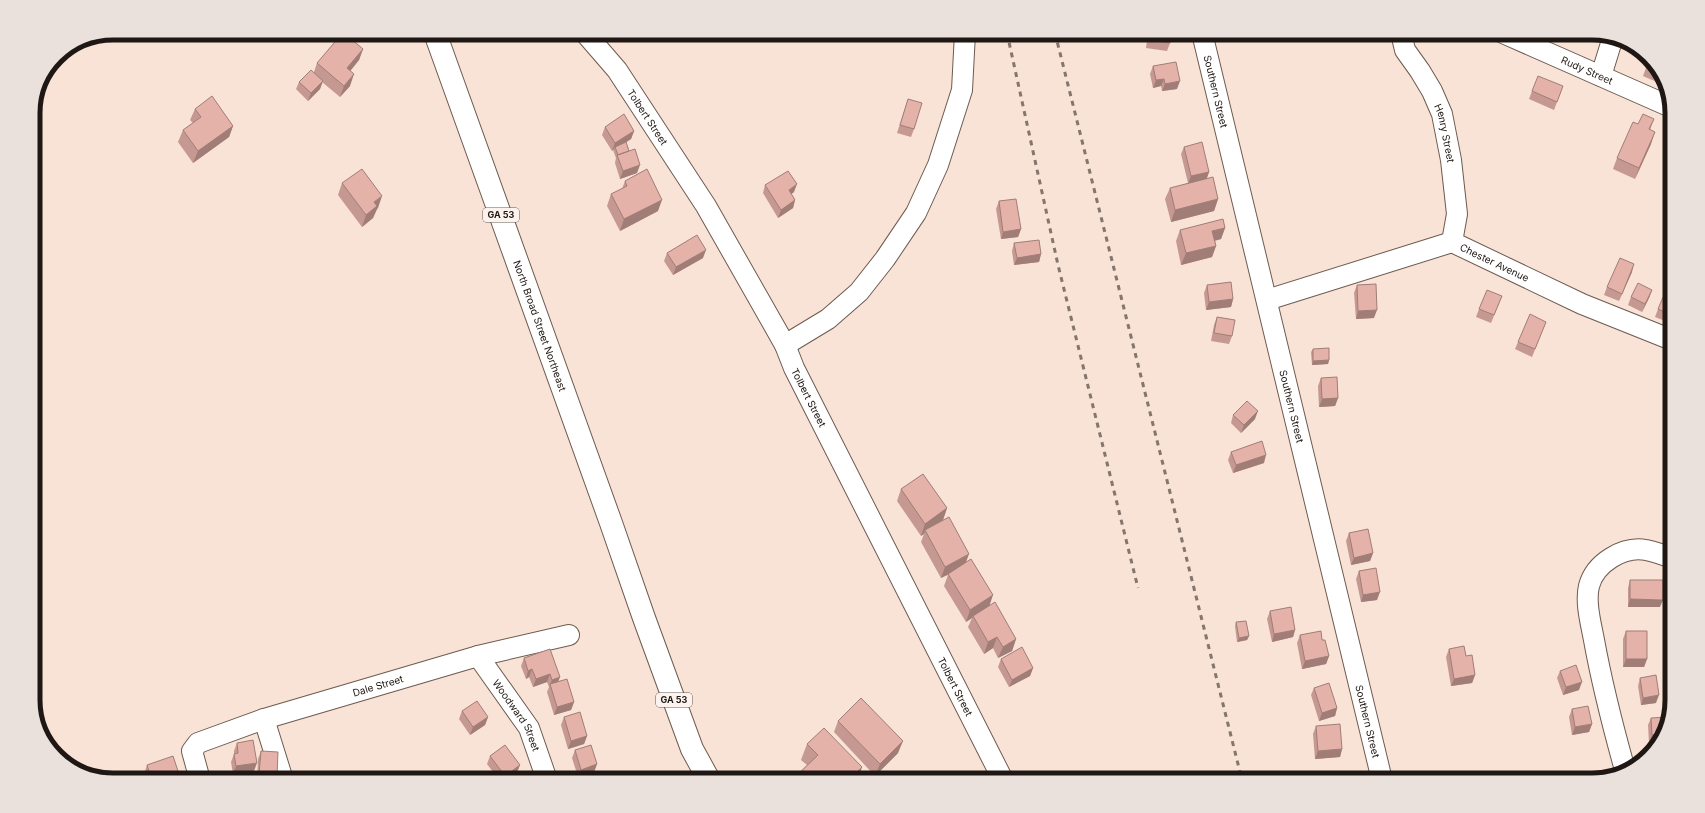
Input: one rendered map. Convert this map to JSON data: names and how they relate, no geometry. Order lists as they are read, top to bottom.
{
  "streets": {
    "main road": ["GA 53", "North Broad Street Northeast"],
    "street": [
      "Rudy Street",
      "Southern Street",
      "Tolbert Street",
      "Henry Street",
      "Chester Avenue",
      "Dale Street",
      "Woodward Street"
    ]
  },
  "crossings": [
    ["Southern Street", "Chester Avenue"],
    ["Henry Street", "Chester Avenue"],
    ["Dale Street", "Woodward Street"]
  ]
}
